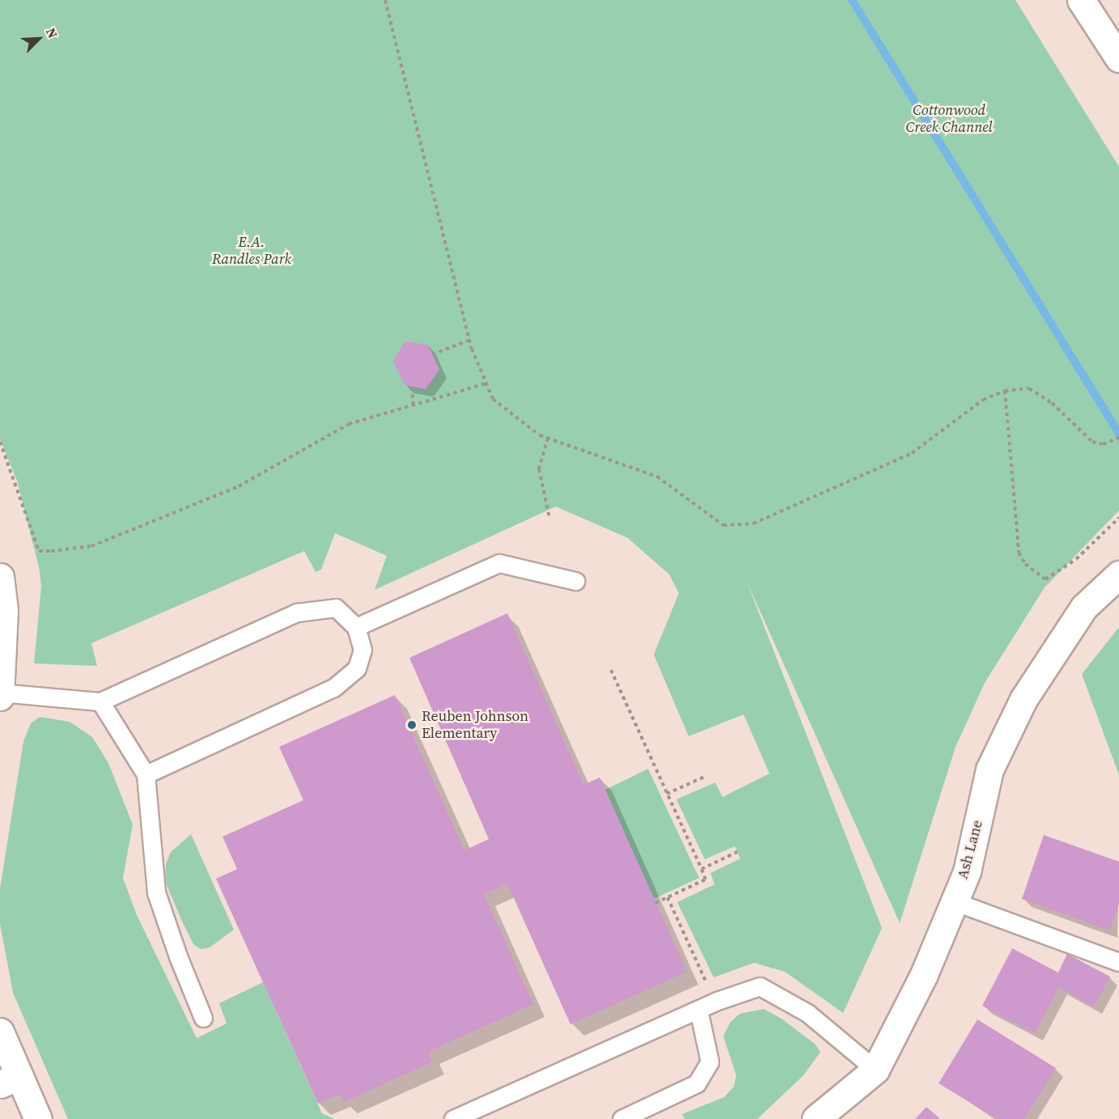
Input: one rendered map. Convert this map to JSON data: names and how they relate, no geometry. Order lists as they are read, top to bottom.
{
  "streets": {
    "street": ["Ash Lane"]
  },
  "parks": ["Cottonwood Creek Channel", "E.A. Randles Park"],
  "places": ["Reuben Johnson Elementary"],
  "north": "top right"
}
